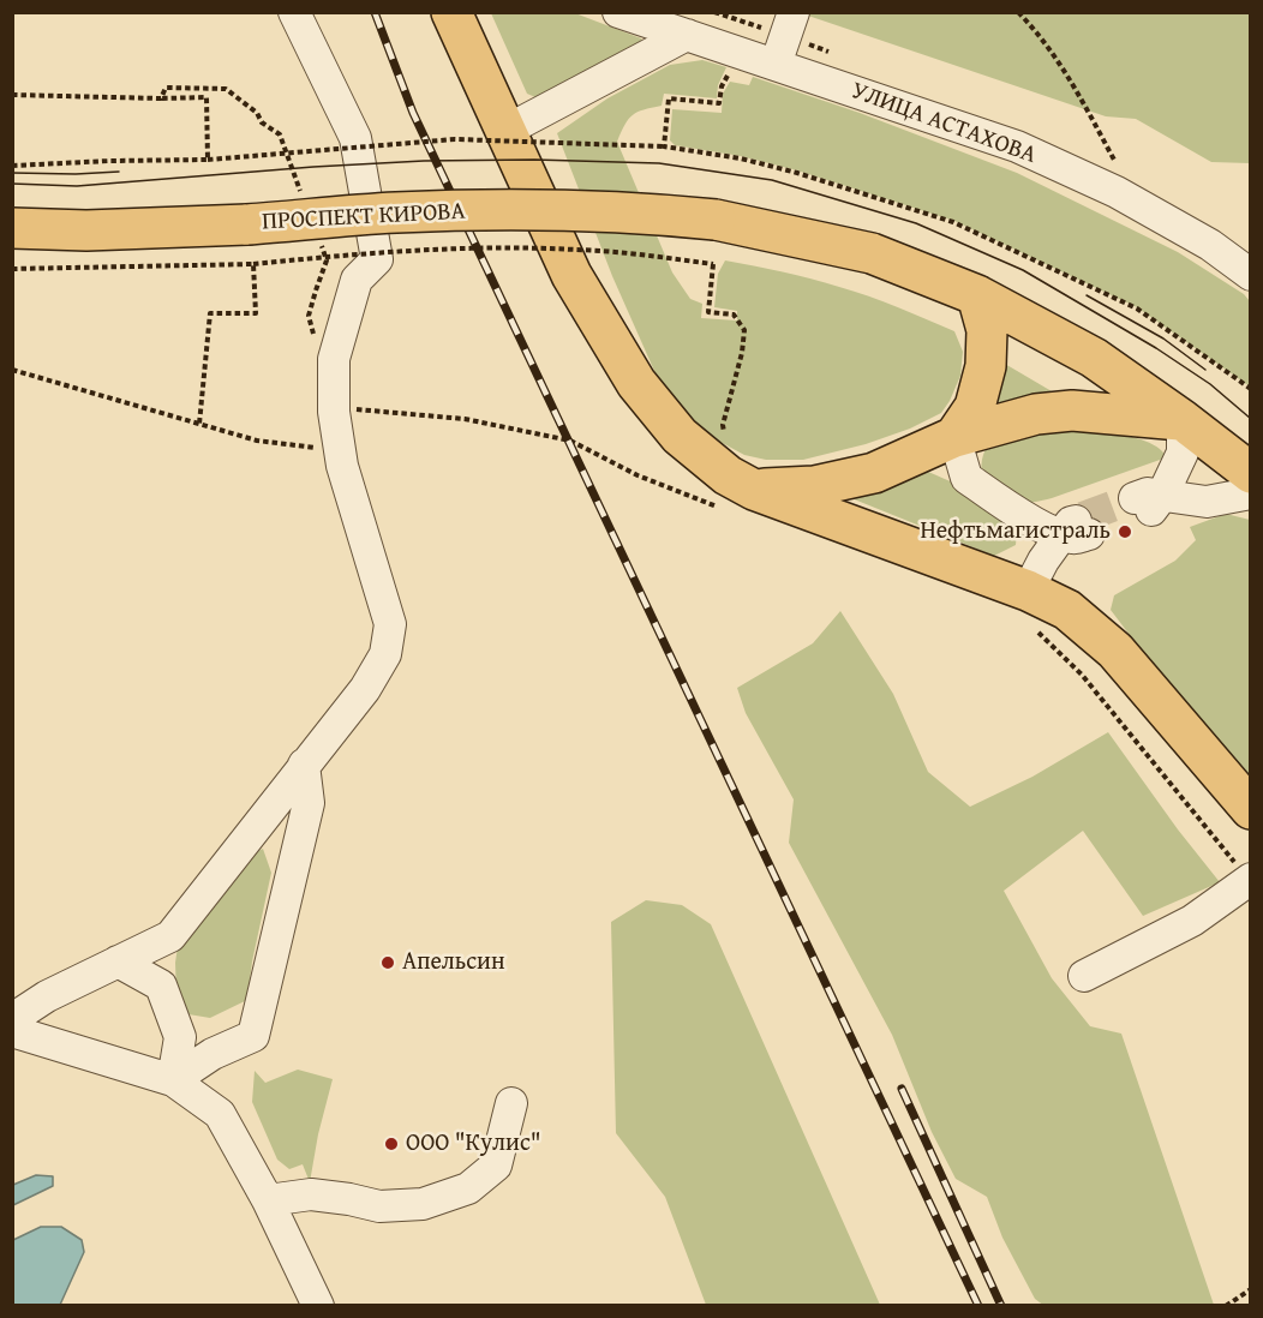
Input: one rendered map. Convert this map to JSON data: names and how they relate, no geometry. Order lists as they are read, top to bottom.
{
  "streets": {
    "main road": ["ПРОСПЕКТ КИРОВА"],
    "street": ["УЛИЦА АСТАХОВА"]
  },
  "places": ["Нефтьмагистраль", "Апельсин", "ООО \"Кулис\""]
}
